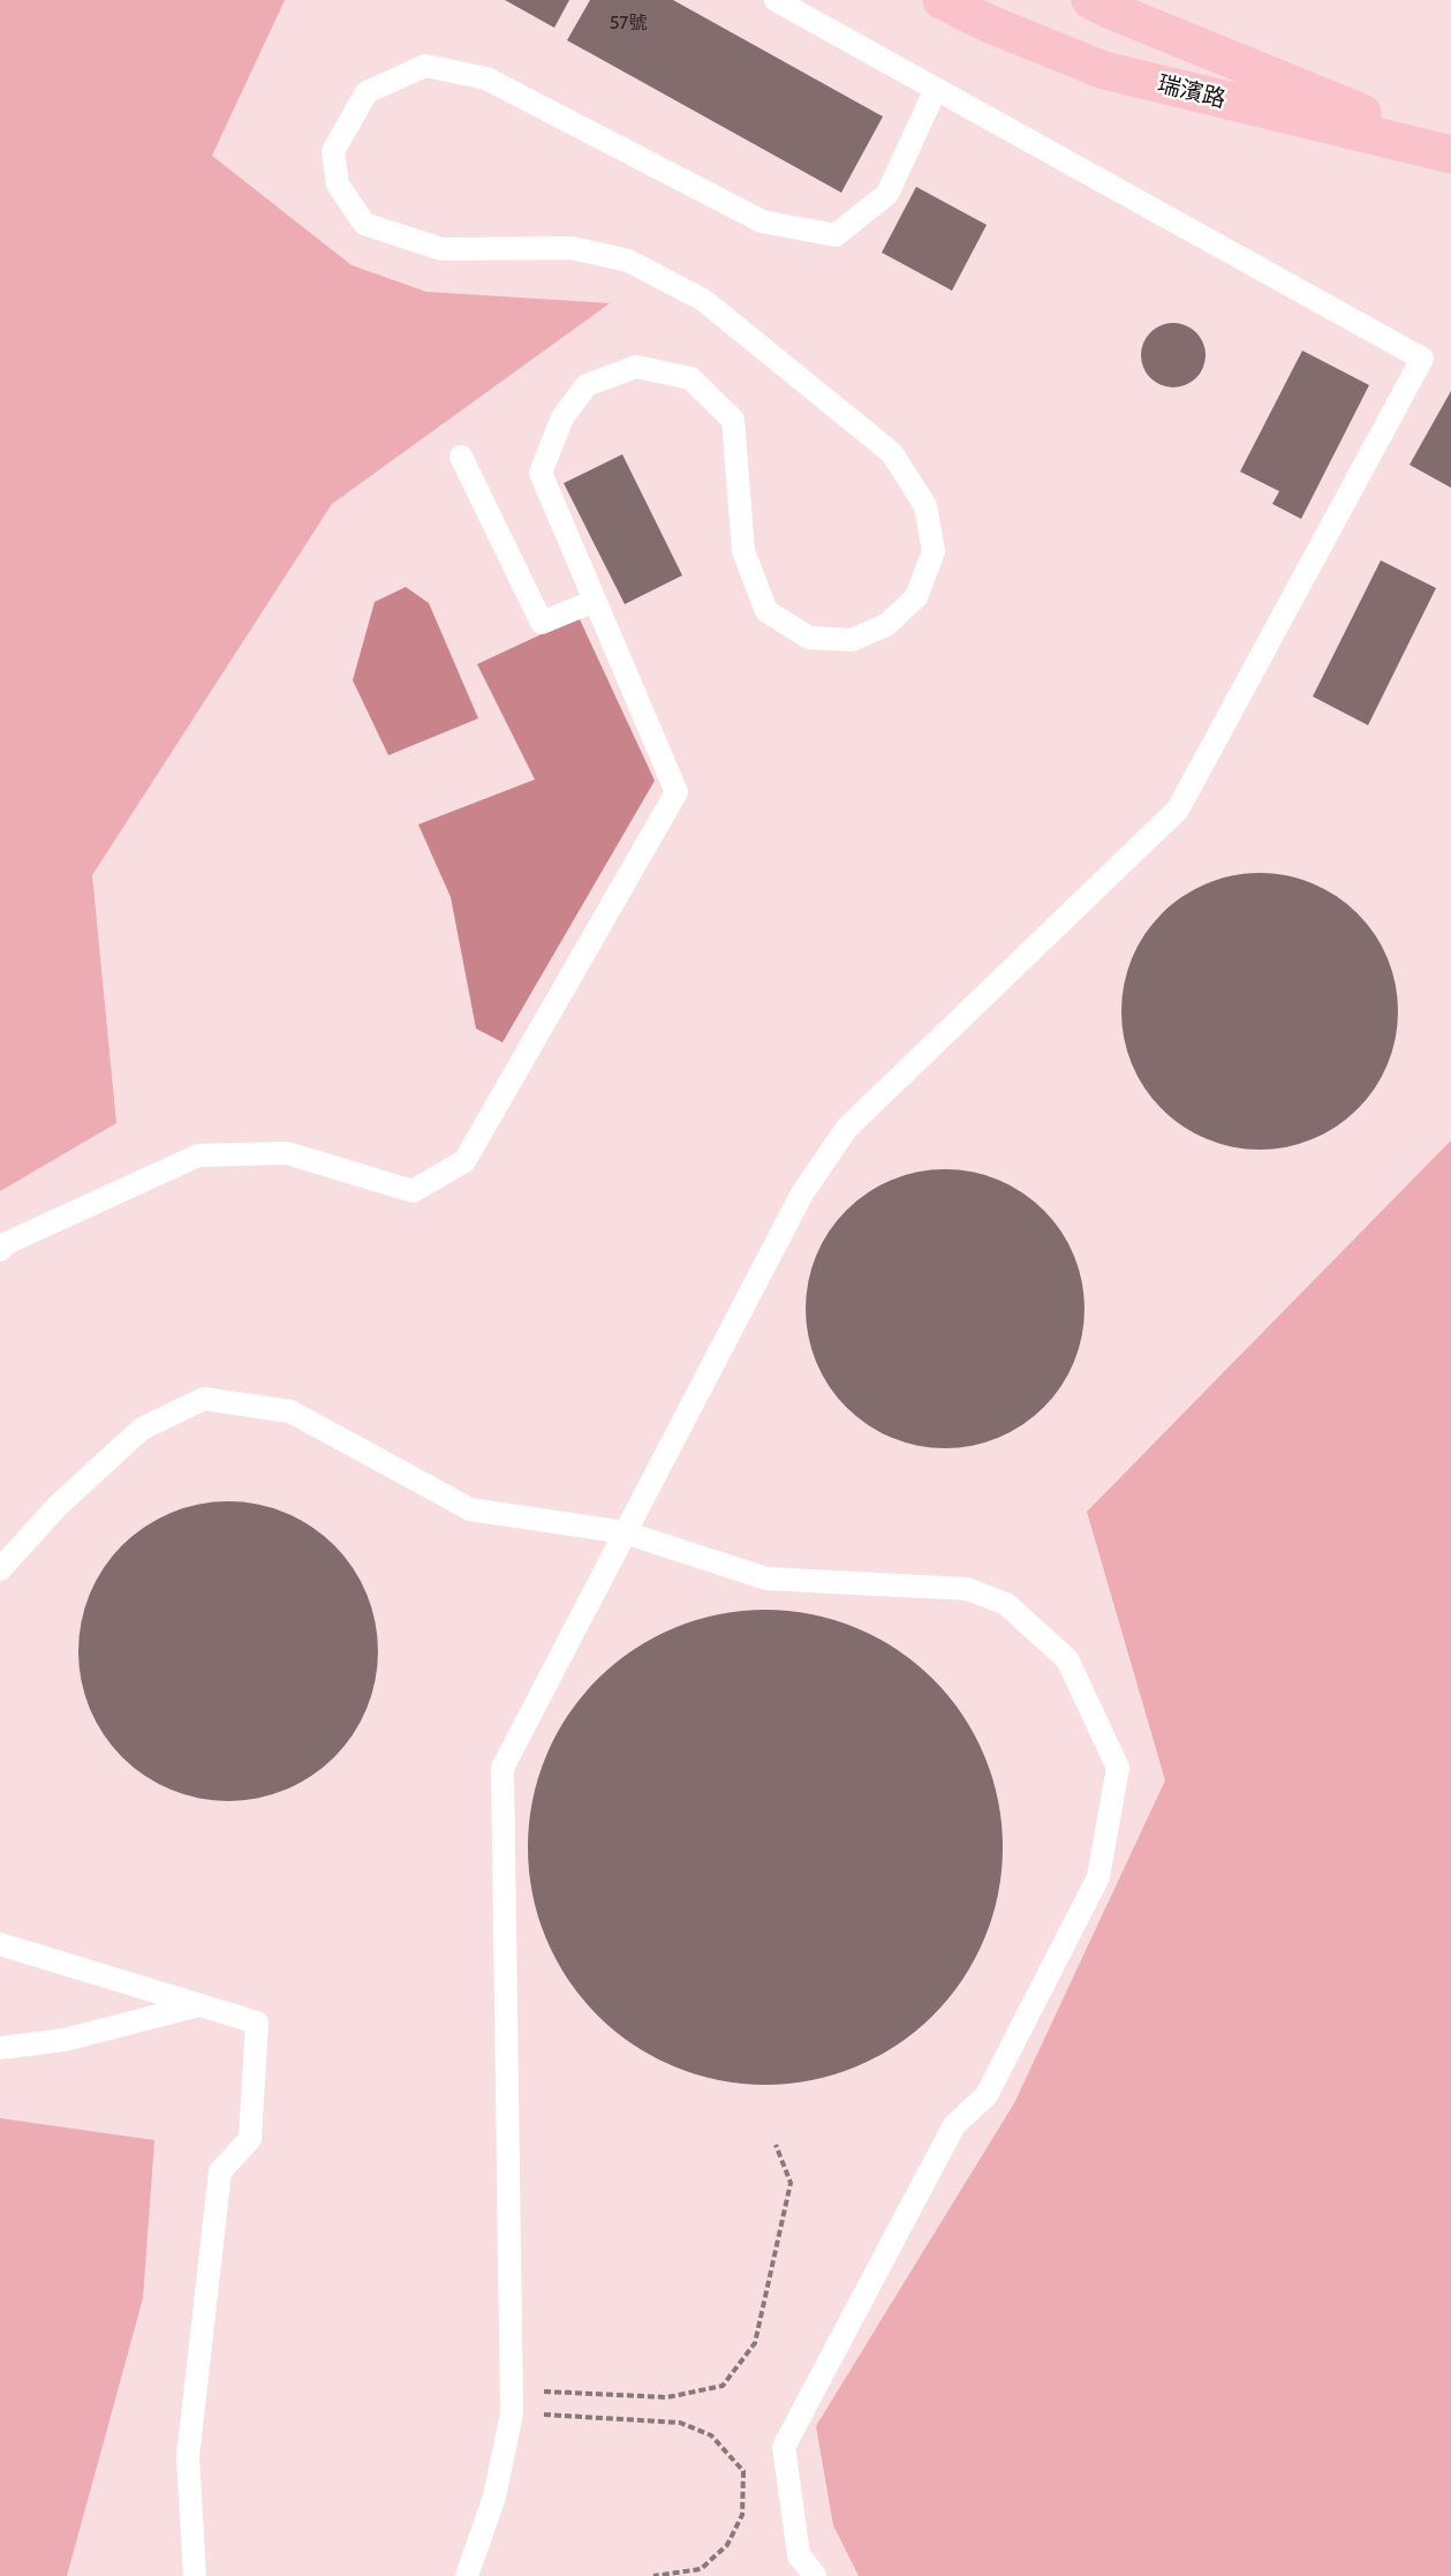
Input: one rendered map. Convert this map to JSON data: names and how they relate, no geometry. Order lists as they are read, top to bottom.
{
  "streets": {
    "main road": ["瑞濱路"]
  },
  "house_numbers": ["57號"]
}
